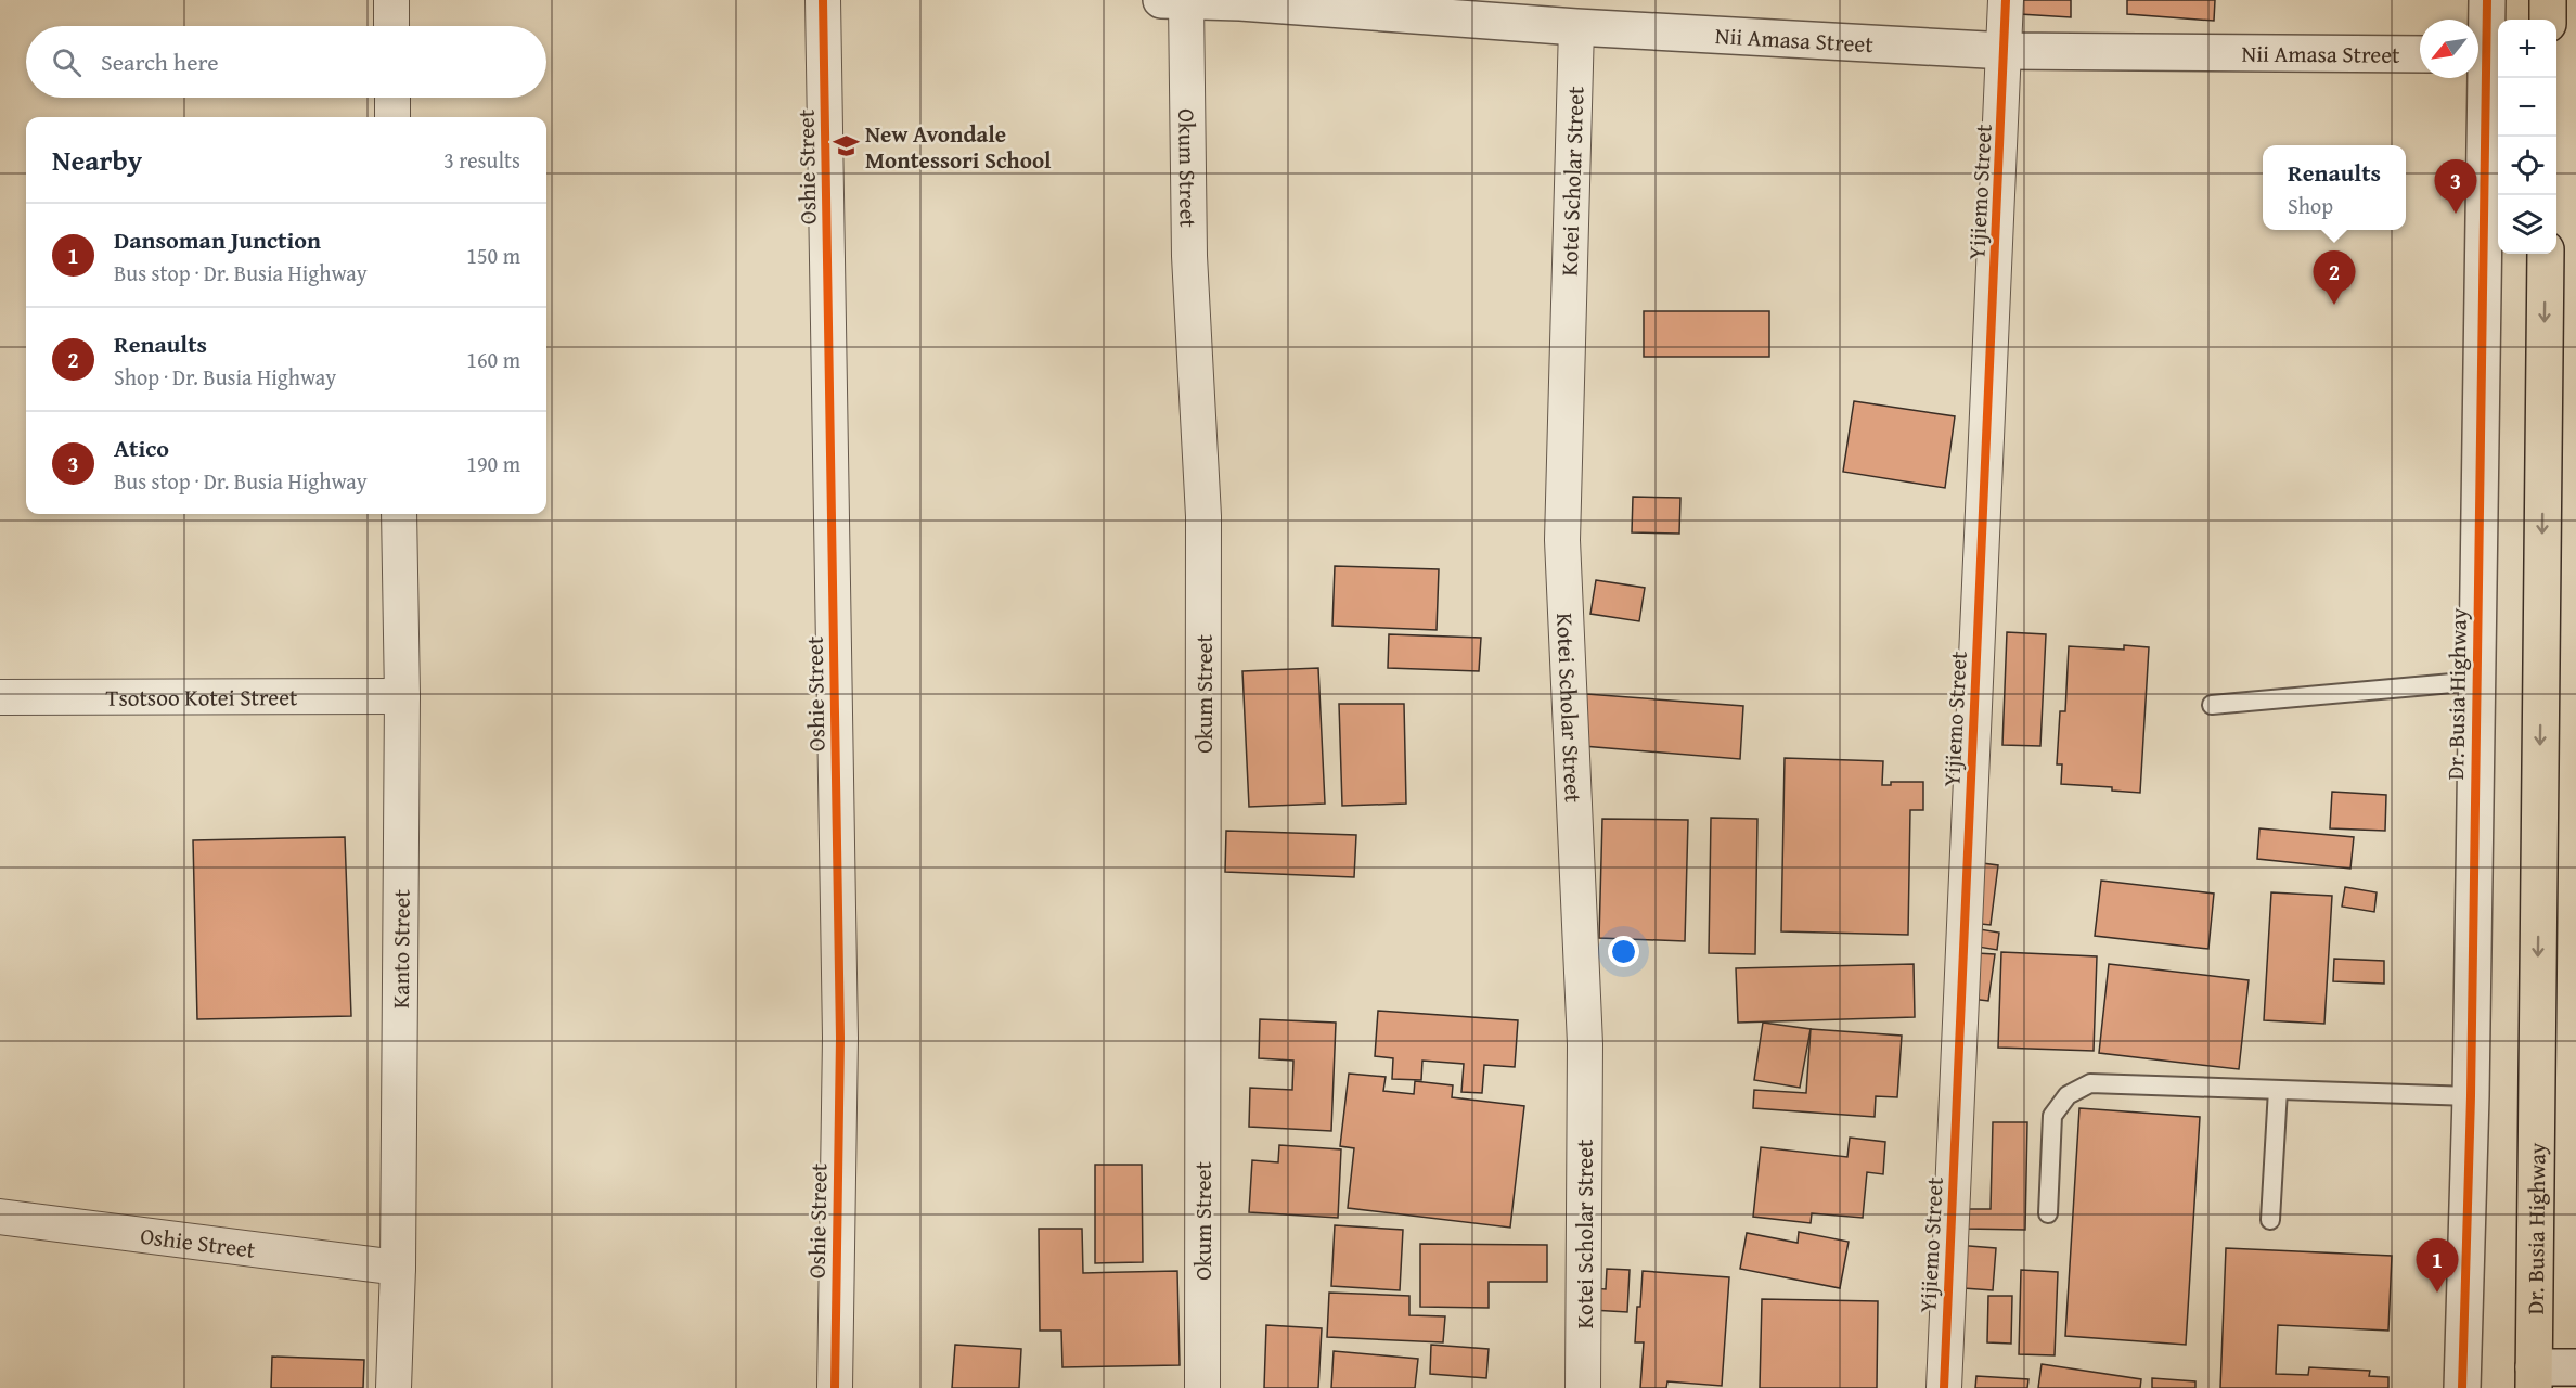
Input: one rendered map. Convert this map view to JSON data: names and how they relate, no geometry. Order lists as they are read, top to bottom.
{
  "streets": {
    "highway": ["Dr. Busia Highway"],
    "street": [
      "Nii Amasa Street",
      "Oshie Street",
      "Okum Street",
      "Kotei Scholar Street",
      "Yijiemo Street",
      "Tsotsoo Kotei Street",
      "Kanto Street"
    ]
  },
  "crossings": [
    ["Nii Amasa Street", "Okum Street"],
    ["Nii Amasa Street", "Kotei Scholar Street"],
    ["Nii Amasa Street", "Yijiemo Street"],
    ["Oshie Street", "Kanto Street"],
    ["Tsotsoo Kotei Street", "Kanto Street"]
  ],
  "places": {
    "school or university": ["New Avondale Montessori School"]
  },
  "north": "bottom left",
  "page": {
    "map_buttons": ["+", "−"],
    "search": "Search here",
    "heading": ["Nearby", "3 results"],
    "popup": ["Renaults", "Shop"],
    "pins": ["3", "2", "1"],
    "list": [
      {
        "mark": "1",
        "name": "Dansoman Junction",
        "note": "Bus stop · Dr. Busia Highway",
        "value": "150 m"
      },
      {
        "mark": "2",
        "name": "Renaults",
        "note": "Shop · Dr. Busia Highway",
        "value": "160 m"
      },
      {
        "mark": "3",
        "name": "Atico",
        "note": "Bus stop · Dr. Busia Highway",
        "value": "190 m"
      }
    ]
  }
}
